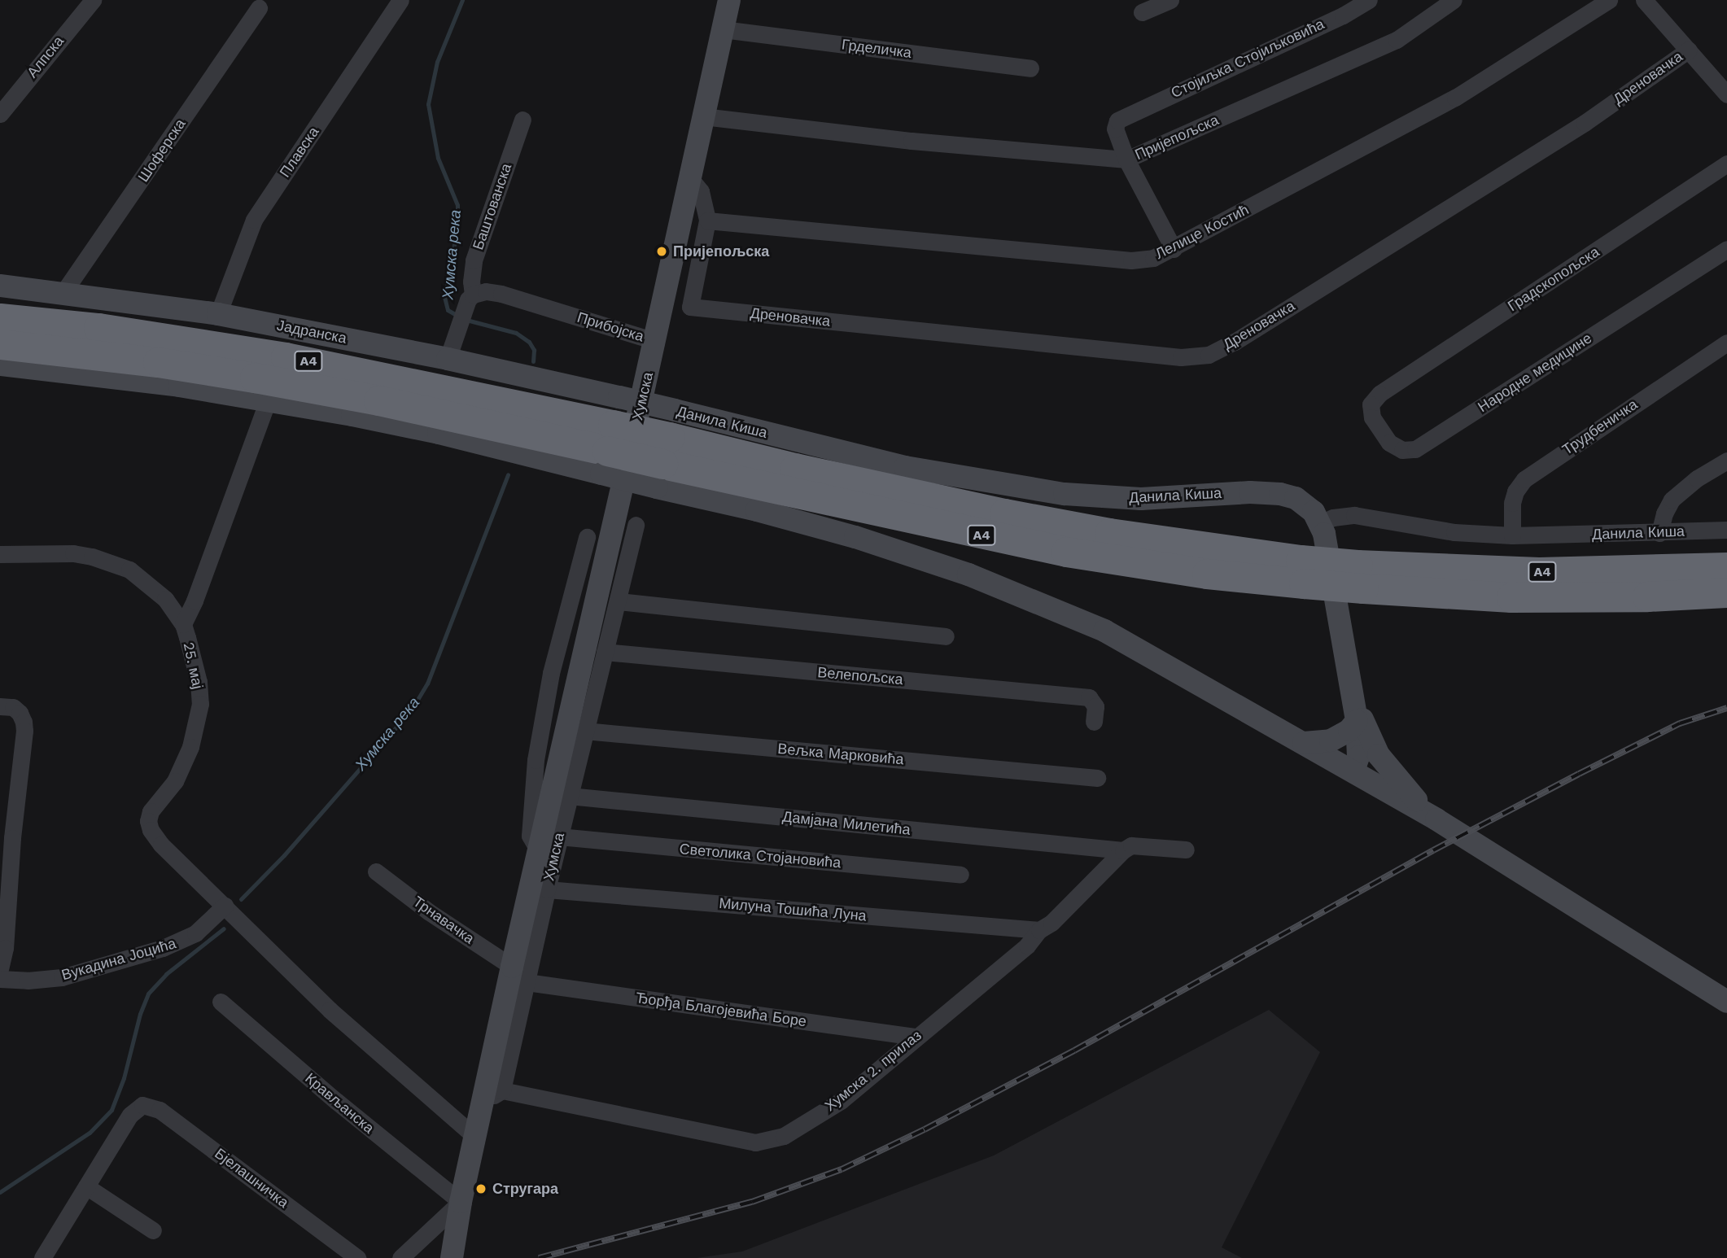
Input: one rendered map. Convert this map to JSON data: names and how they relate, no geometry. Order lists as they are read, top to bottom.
{
  "streets": {
    "highway": ["A4"],
    "street": [
      "Грделичка",
      "Алпска",
      "Стојиљка Стојиљковића",
      "Дреновачка",
      "Пријепољска",
      "Шоферска",
      "Плавска",
      "Баштованска",
      "Лелице Костић",
      "Градскопољска",
      "Прибојска",
      "Јадранска",
      "Народне медицине",
      "Хумска",
      "Данила Киша",
      "Трудбеничка",
      "25. мај",
      "Велепољска",
      "Вељка Марковића",
      "Дамјана Милетића",
      "Светолика Стојановића",
      "Милуна Тошића Луна",
      "Трнавачка",
      "Вукадина Јоцића",
      "Ђорђа Благојевића Боре",
      "Хумска 2. прилаз",
      "Крављанска",
      "Бјелашничка"
    ]
  },
  "crossings": [
    ["Грделичка", "Прибојска"],
    ["Стојиљка Стојиљковића", "Пријепољска"],
    ["Дреновачка", "Лелице Костић"],
    ["Пријепољска", "Прибојска"],
    ["Шоферска", "Јадранска"],
    ["Плавска", "Јадранска"],
    ["Баштованска", "Прибојска"],
    ["Градскопољска", "Народне медицине"],
    ["Прибојска", "Хумска"],
    ["Јадранска", "A4"],
    ["A4", "Данила Киша"],
    ["Хумска", "Велепољска"],
    ["Хумска", "Вељка Марковића"],
    ["Хумска", "Дамјана Милетића"],
    ["Хумска", "Светолика Стојановића"],
    ["Хумска", "Милуна Тошића Луна"],
    ["Хумска", "Трнавачка"],
    ["Хумска", "Ђорђа Благојевића Боре"],
    ["Хумска", "Хумска 2. прилаз"],
    ["Хумска", "Крављанска"],
    ["Данила Киша", "Трудбеничка"],
    ["25. мај", "Вукадина Јоцића"],
    ["Дамјана Милетића", "Хумска 2. прилаз"],
    ["Милуна Тошића Луна", "Хумска 2. прилаз"],
    ["Трнавачка", "Ђорђа Благојевића Боре"],
    ["Ђорђа Благојевића Боре", "Хумска 2. прилаз"]
  ],
  "water": ["Хумска река"],
  "places": ["Пријепољска", "Стругара"]
}
